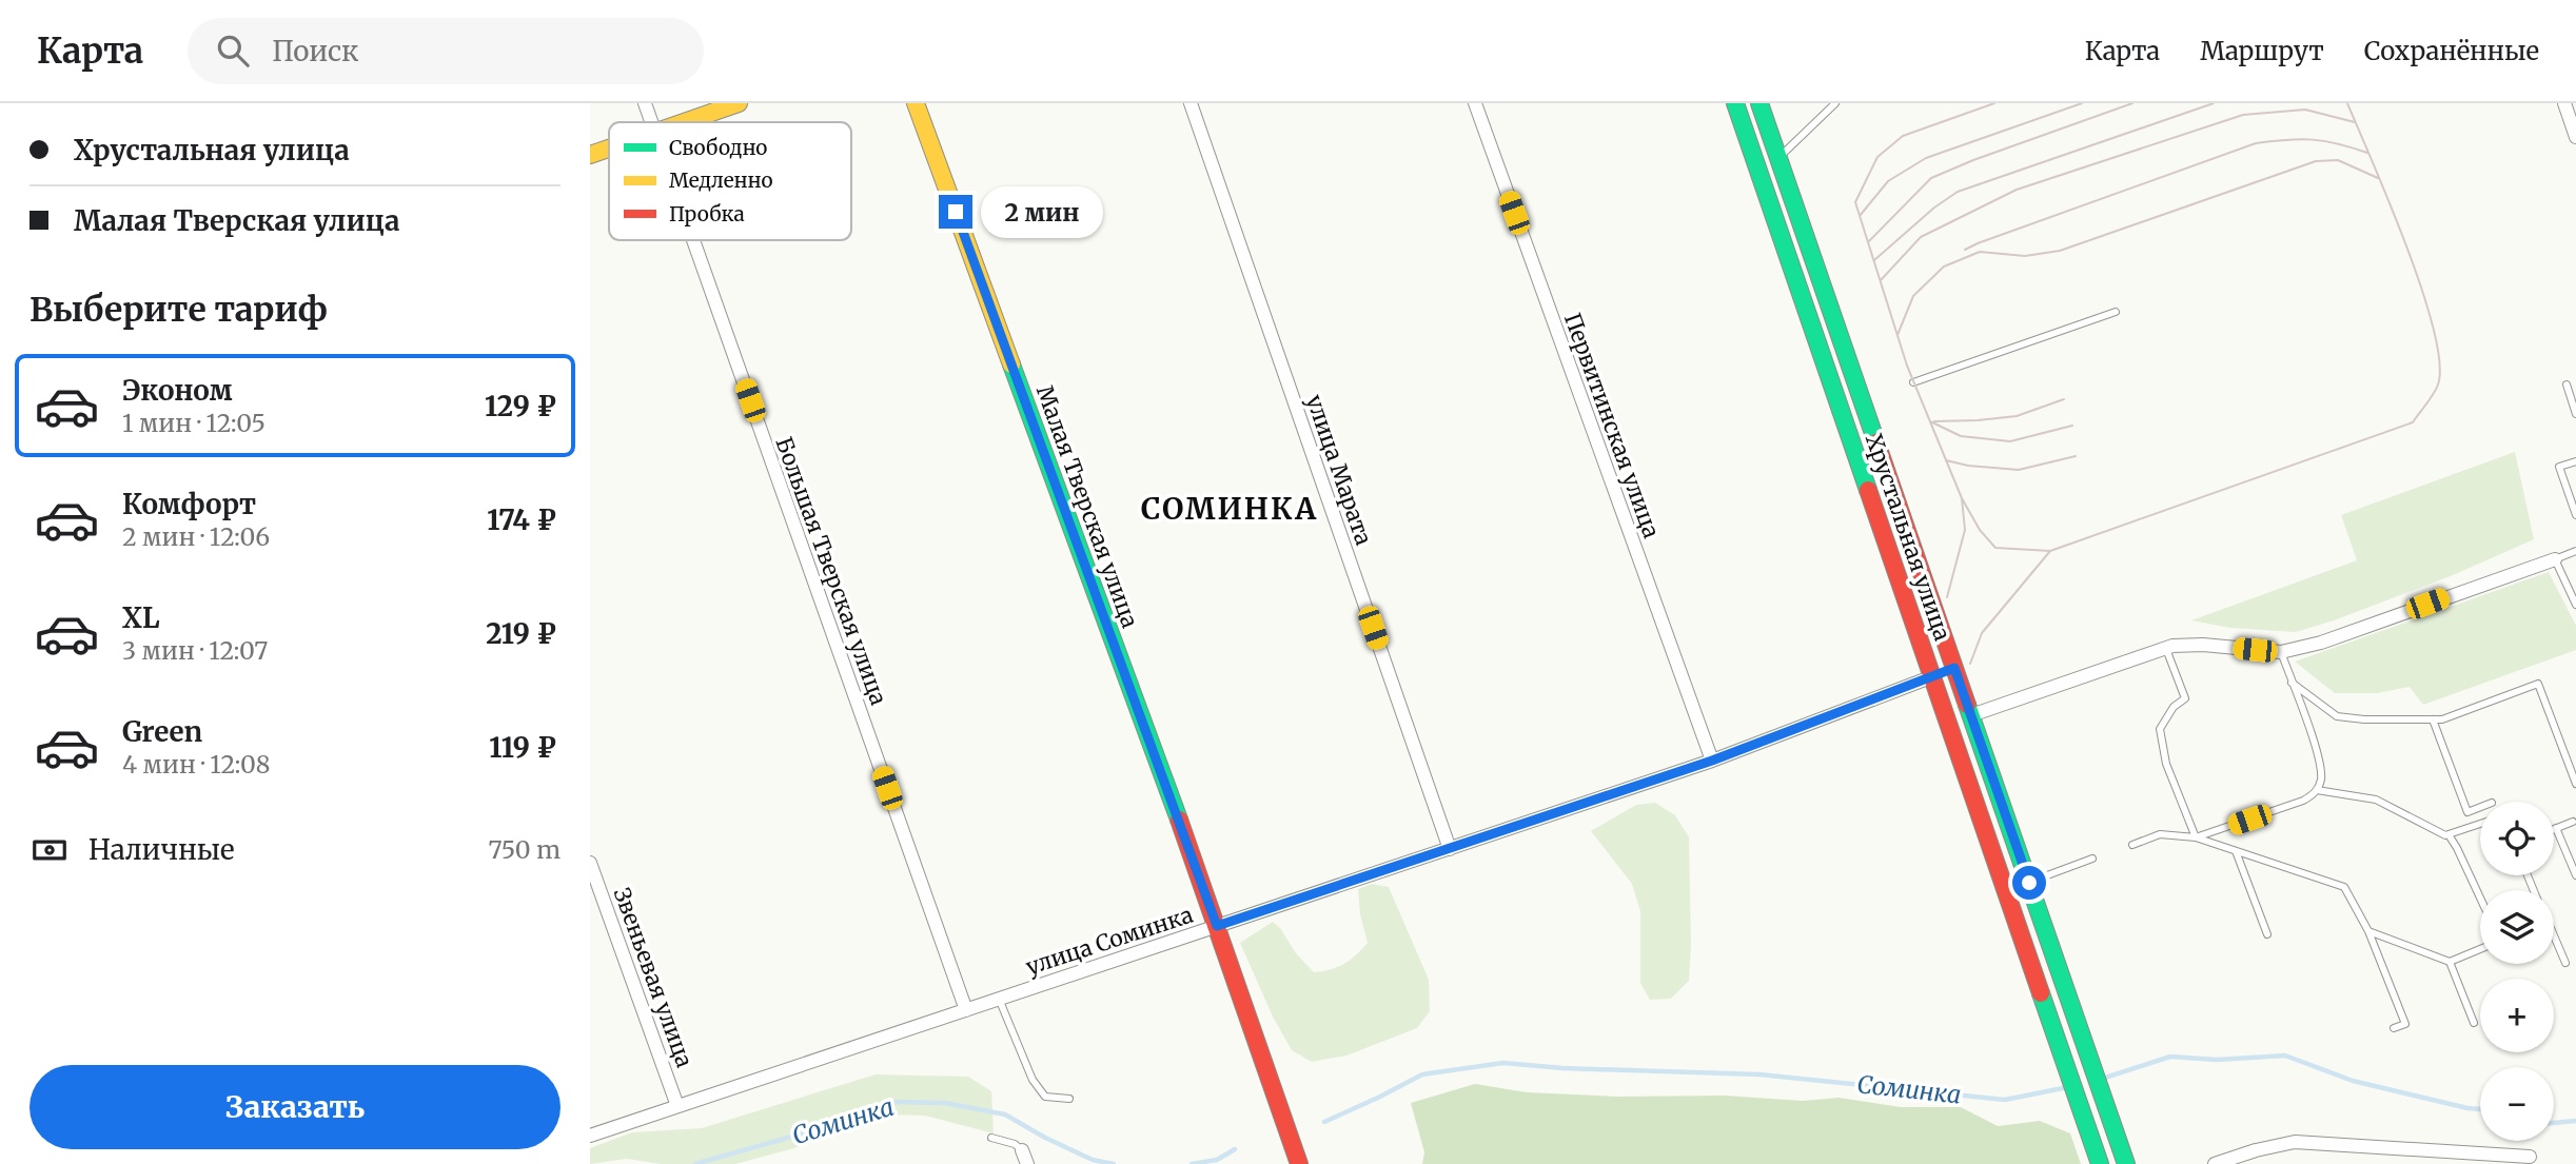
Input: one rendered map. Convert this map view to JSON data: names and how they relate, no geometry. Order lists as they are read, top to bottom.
{
  "streets": {
    "main road": ["Малая Тверская улица", "Хрустальная улица"],
    "street": [
      "Первитинская улица",
      "улица Марата",
      "Большая Тверская улица",
      "улица Соминка",
      "Звеньевая улица"
    ]
  },
  "crossings": [
    ["Первитинская улица", "улица Соминка"],
    ["улица Марата", "улица Соминка"],
    ["Малая Тверская улица", "улица Соминка"],
    ["Хрустальная улица", "улица Соминка"],
    ["Большая Тверская улица", "улица Соминка"],
    ["улица Соминка", "Звеньевая улица"]
  ],
  "districts": ["СОМИНКА"],
  "water": ["Соминка"],
  "legend": ["Свободно", "Медленно", "Пробка"],
  "page": {
    "header": "Карта",
    "search": "Поиск",
    "nav": ["Карта", "Маршрут", "Сохранённые"],
    "banner": ["Хрустальная улица", "Малая Тверская улица"],
    "bubble": "2 мин",
    "heading": "Выберите тариф",
    "list": [
      {
        "name": "Эконом",
        "note": "1 мин · 12:05",
        "value": "129 ₽"
      },
      {
        "name": "Комфорт",
        "note": "2 мин · 12:06",
        "value": "174 ₽"
      },
      {
        "name": "XL",
        "note": "3 мин · 12:07",
        "value": "219 ₽"
      },
      {
        "name": "Green",
        "note": "4 мин · 12:08",
        "value": "119 ₽"
      }
    ],
    "map_buttons": ["+", "−"],
    "pay": ["Наличные", "750 m"],
    "buttons": "Заказать"
  }
}
